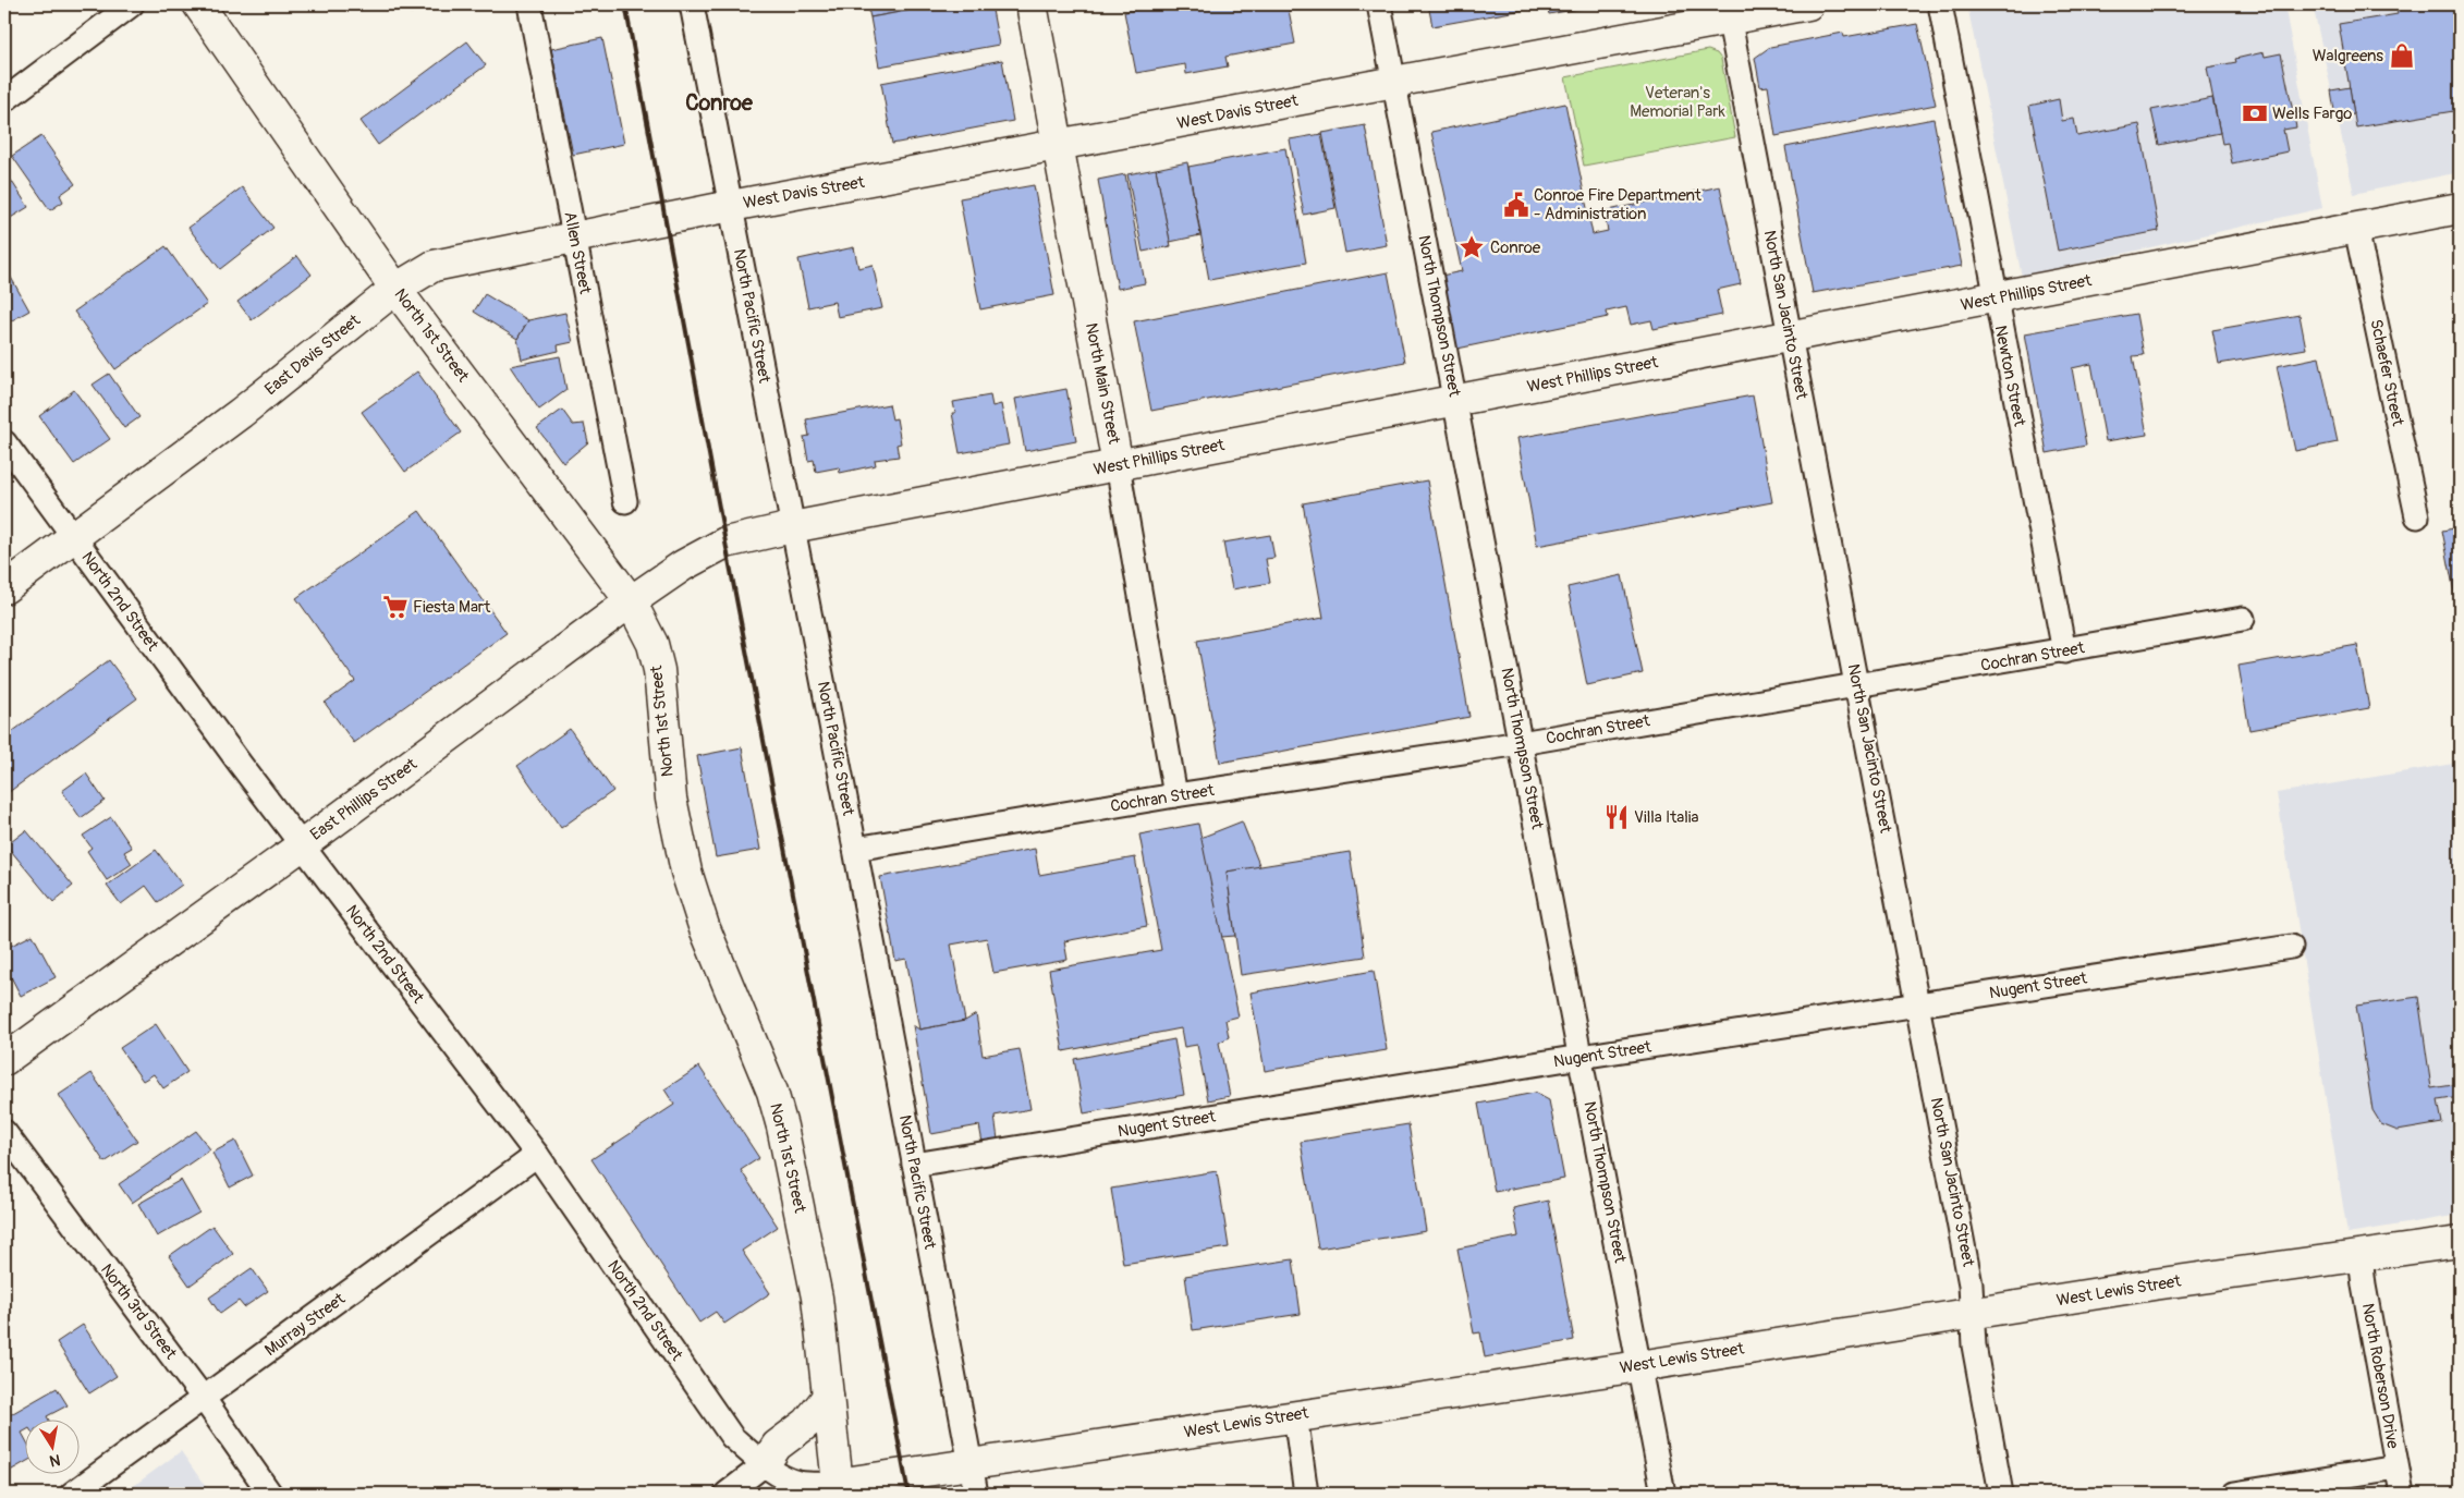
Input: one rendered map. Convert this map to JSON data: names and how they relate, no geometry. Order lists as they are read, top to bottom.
{
  "streets": {
    "main road": [
      "West Davis Street",
      "West Phillips Street",
      "North 1st Street",
      "East Davis Street",
      "North Main Street",
      "East Phillips Street",
      "West Lewis Street"
    ],
    "street": [
      "Allen Street",
      "North San Jacinto Street",
      "North Pacific Street",
      "North Thompson Street",
      "Schaefer Street",
      "Newton Street",
      "North 2nd Street",
      "Cochran Street",
      "Nugent Street",
      "North 3rd Street",
      "Murray Street",
      "North Roberson Drive"
    ]
  },
  "crossings": [
    ["West Davis Street", "North San Jacinto Street"],
    ["West Davis Street", "North Pacific Street"],
    ["West Davis Street", "North Thompson Street"],
    ["West Davis Street", "East Davis Street"],
    ["West Davis Street", "North Main Street"],
    ["Allen Street", "East Davis Street"],
    ["West Phillips Street", "North San Jacinto Street"],
    ["West Phillips Street", "North Pacific Street"],
    ["West Phillips Street", "North Thompson Street"],
    ["West Phillips Street", "Schaefer Street"],
    ["West Phillips Street", "Newton Street"],
    ["West Phillips Street", "North Main Street"],
    ["West Phillips Street", "East Phillips Street"],
    ["North San Jacinto Street", "Cochran Street"],
    ["North San Jacinto Street", "Nugent Street"],
    ["North San Jacinto Street", "West Lewis Street"],
    ["North Pacific Street", "Cochran Street"],
    ["North Pacific Street", "Nugent Street"],
    ["North Pacific Street", "West Lewis Street"],
    ["North Thompson Street", "Cochran Street"],
    ["North Thompson Street", "Nugent Street"],
    ["North Thompson Street", "West Lewis Street"],
    ["North 1st Street", "East Davis Street"],
    ["North 1st Street", "North 2nd Street"],
    ["North 1st Street", "East Phillips Street"],
    ["North 1st Street", "West Lewis Street"],
    ["East Davis Street", "North 2nd Street"],
    ["Newton Street", "Cochran Street"],
    ["North Main Street", "Cochran Street"],
    ["North 2nd Street", "East Phillips Street"],
    ["North 2nd Street", "West Lewis Street"],
    ["North 2nd Street", "Murray Street"],
    ["West Lewis Street", "North Roberson Drive"],
    ["North 3rd Street", "Murray Street"]
  ],
  "districts": ["Conroe"],
  "parks": ["Veteran's Memorial Park"],
  "places": {
    "shop": ["Walgreens"],
    "bank": ["Wells Fargo"],
    "public building": ["Conroe Fire Department - Administration"],
    "place": ["Conroe"],
    "supermarket": ["Fiesta Mart"],
    "restaurant": ["Villa Italia"]
  },
  "north": "bottom"
}
